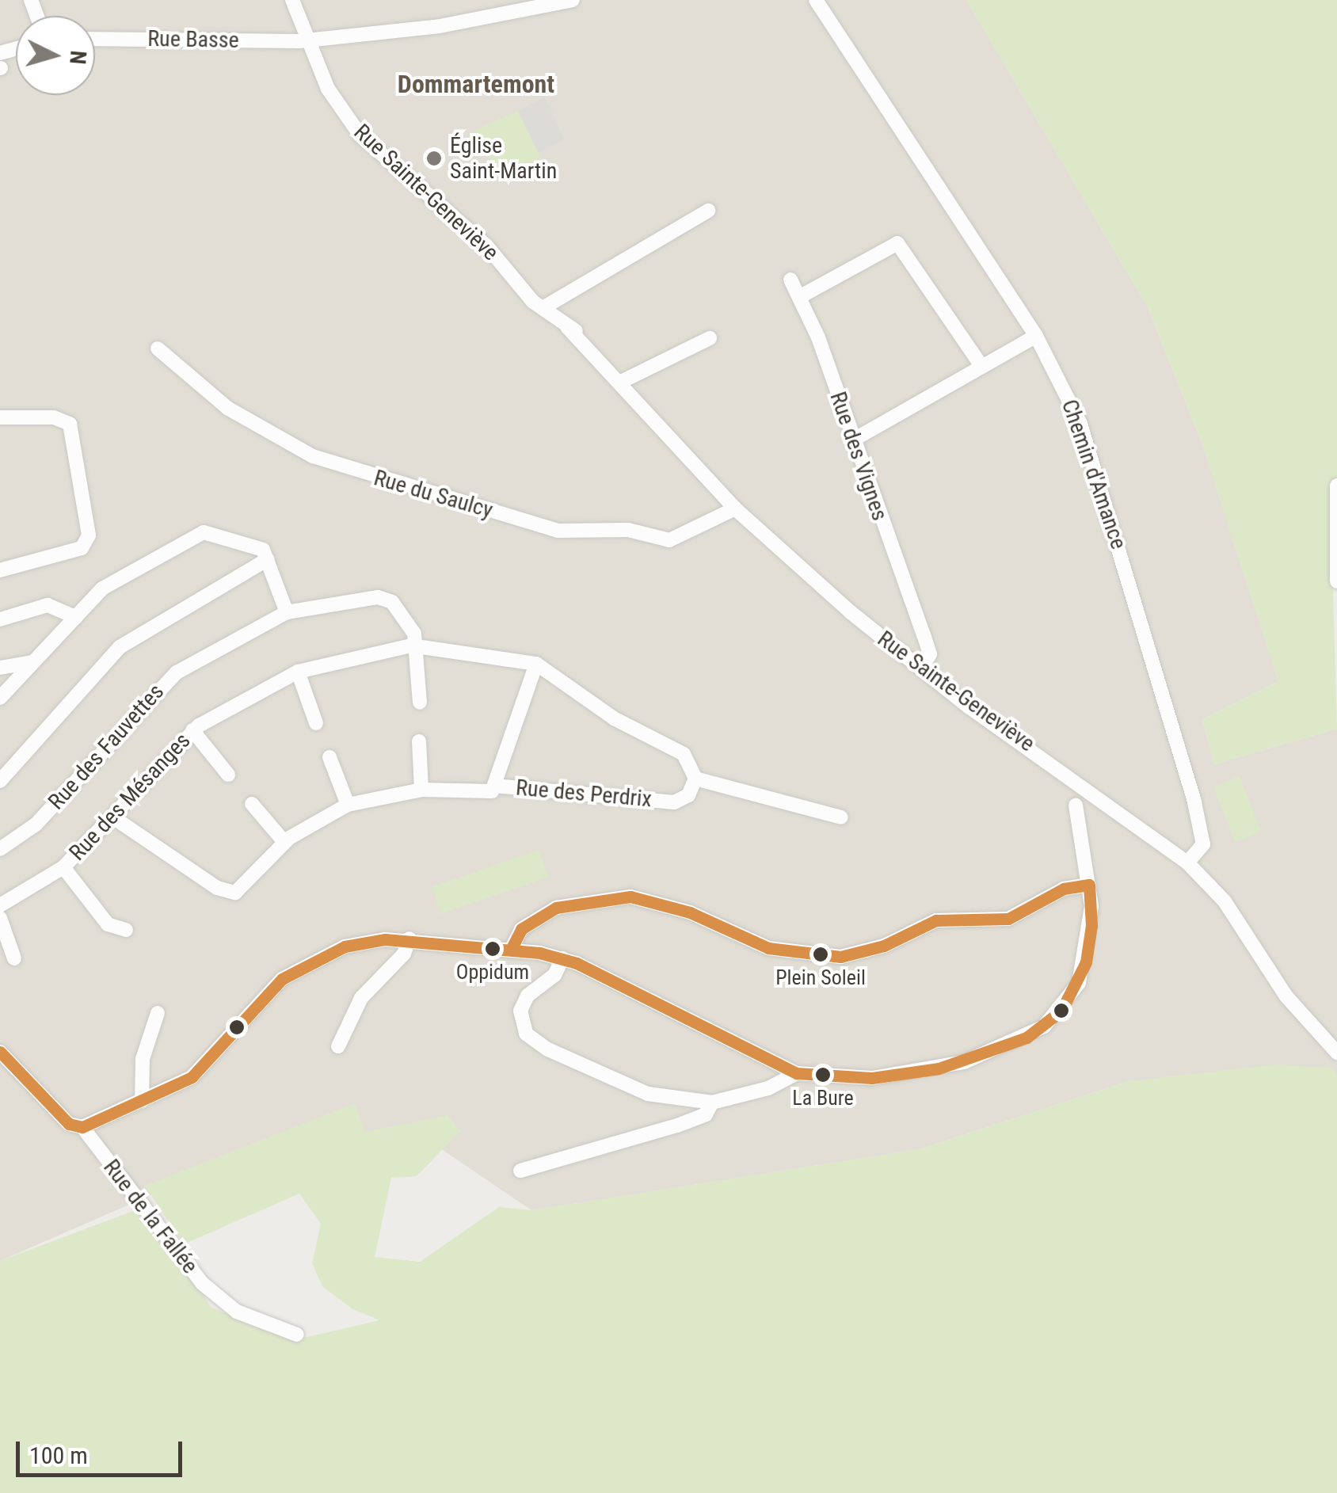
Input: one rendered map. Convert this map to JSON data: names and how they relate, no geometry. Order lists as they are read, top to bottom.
{
  "streets": {
    "street": [
      "Rue Basse",
      "Rue Sainte-Geneviève",
      "Rue des Vignes",
      "Chemin d'Amance",
      "Rue du Saulcy",
      "Rue des Fauvettes",
      "Rue des Perdrix",
      "Rue des Mésanges",
      "Rue de la Fallée"
    ]
  },
  "crossings": [
    ["Rue Basse", "Rue Sainte-Geneviève"],
    ["Rue Sainte-Geneviève", "Rue des Vignes"],
    ["Rue Sainte-Geneviève", "Chemin d'Amance"],
    ["Rue Sainte-Geneviève", "Rue du Saulcy"],
    ["Rue des Fauvettes", "Rue des Mésanges"]
  ],
  "districts": ["Dommartemont"],
  "places": [
    "Église Saint-Martin",
    "Oppidum",
    "Plein Soleil",
    "La Bure"
  ],
  "scale_bar": "100 m",
  "north": "right"
}
